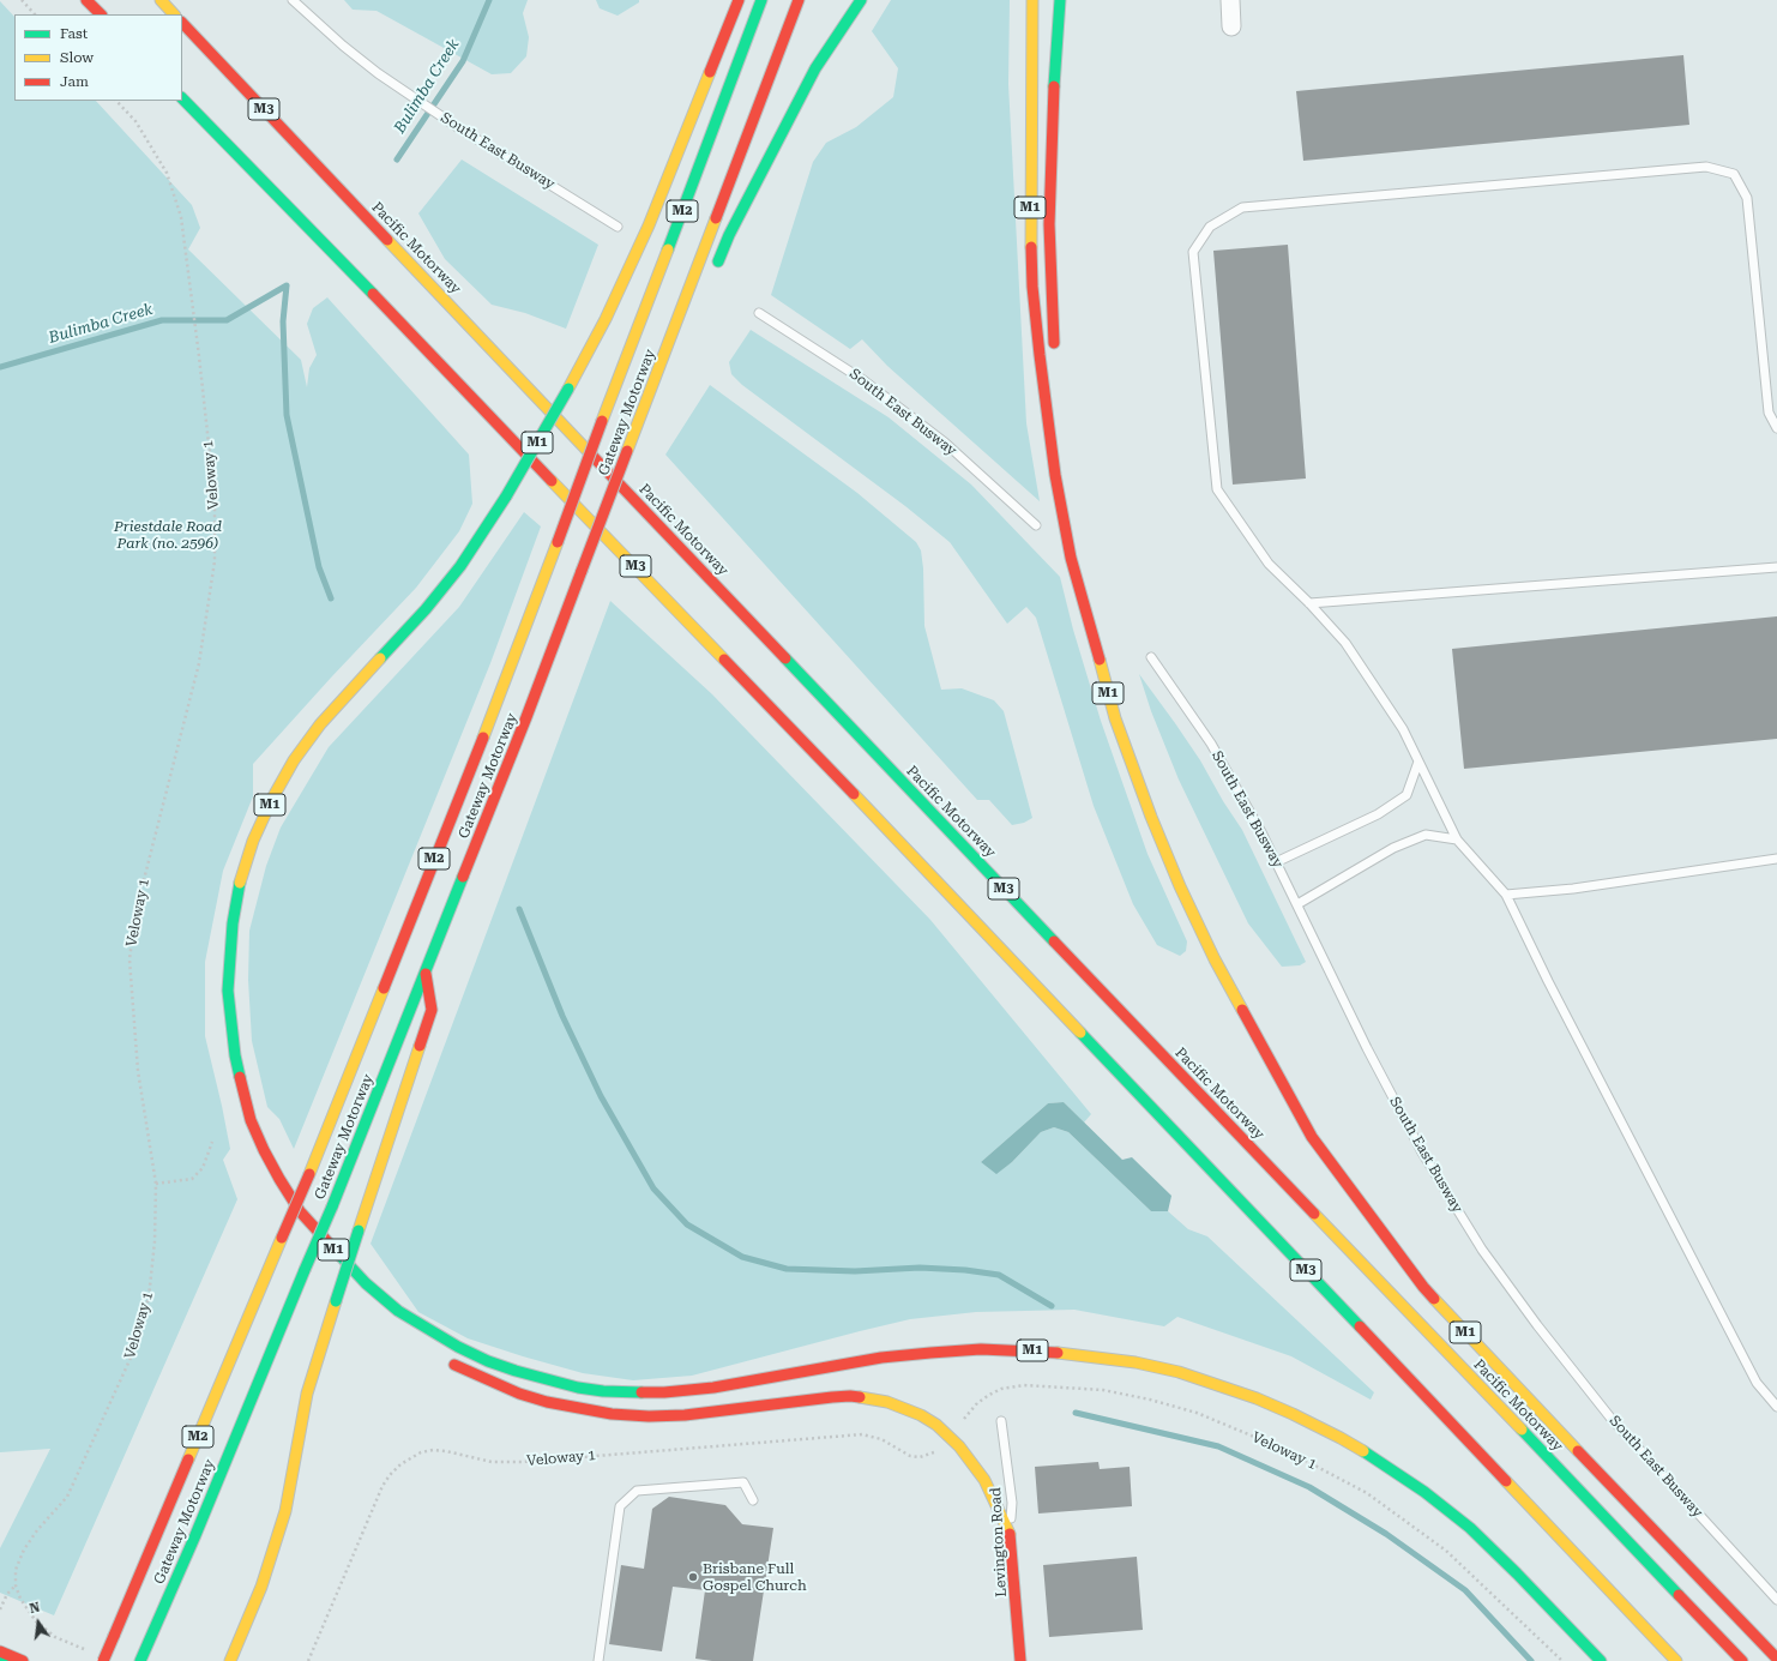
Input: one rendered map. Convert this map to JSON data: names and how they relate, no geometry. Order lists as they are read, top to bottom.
{
  "streets": {
    "main road": [
      "M3",
      "M1",
      "M2",
      "Pacific Motorway",
      "Gateway Motorway",
      "Levington Road"
    ],
    "lane": ["South East Busway"],
    "path": ["Veloway 1"]
  },
  "water": ["Bulimba Creek"],
  "parks": ["Priestdale Road Park (no. 2596)"],
  "places": ["Brisbane Full Gospel Church"],
  "legend": ["Fast", "Slow", "Jam"],
  "north": "top"
}
